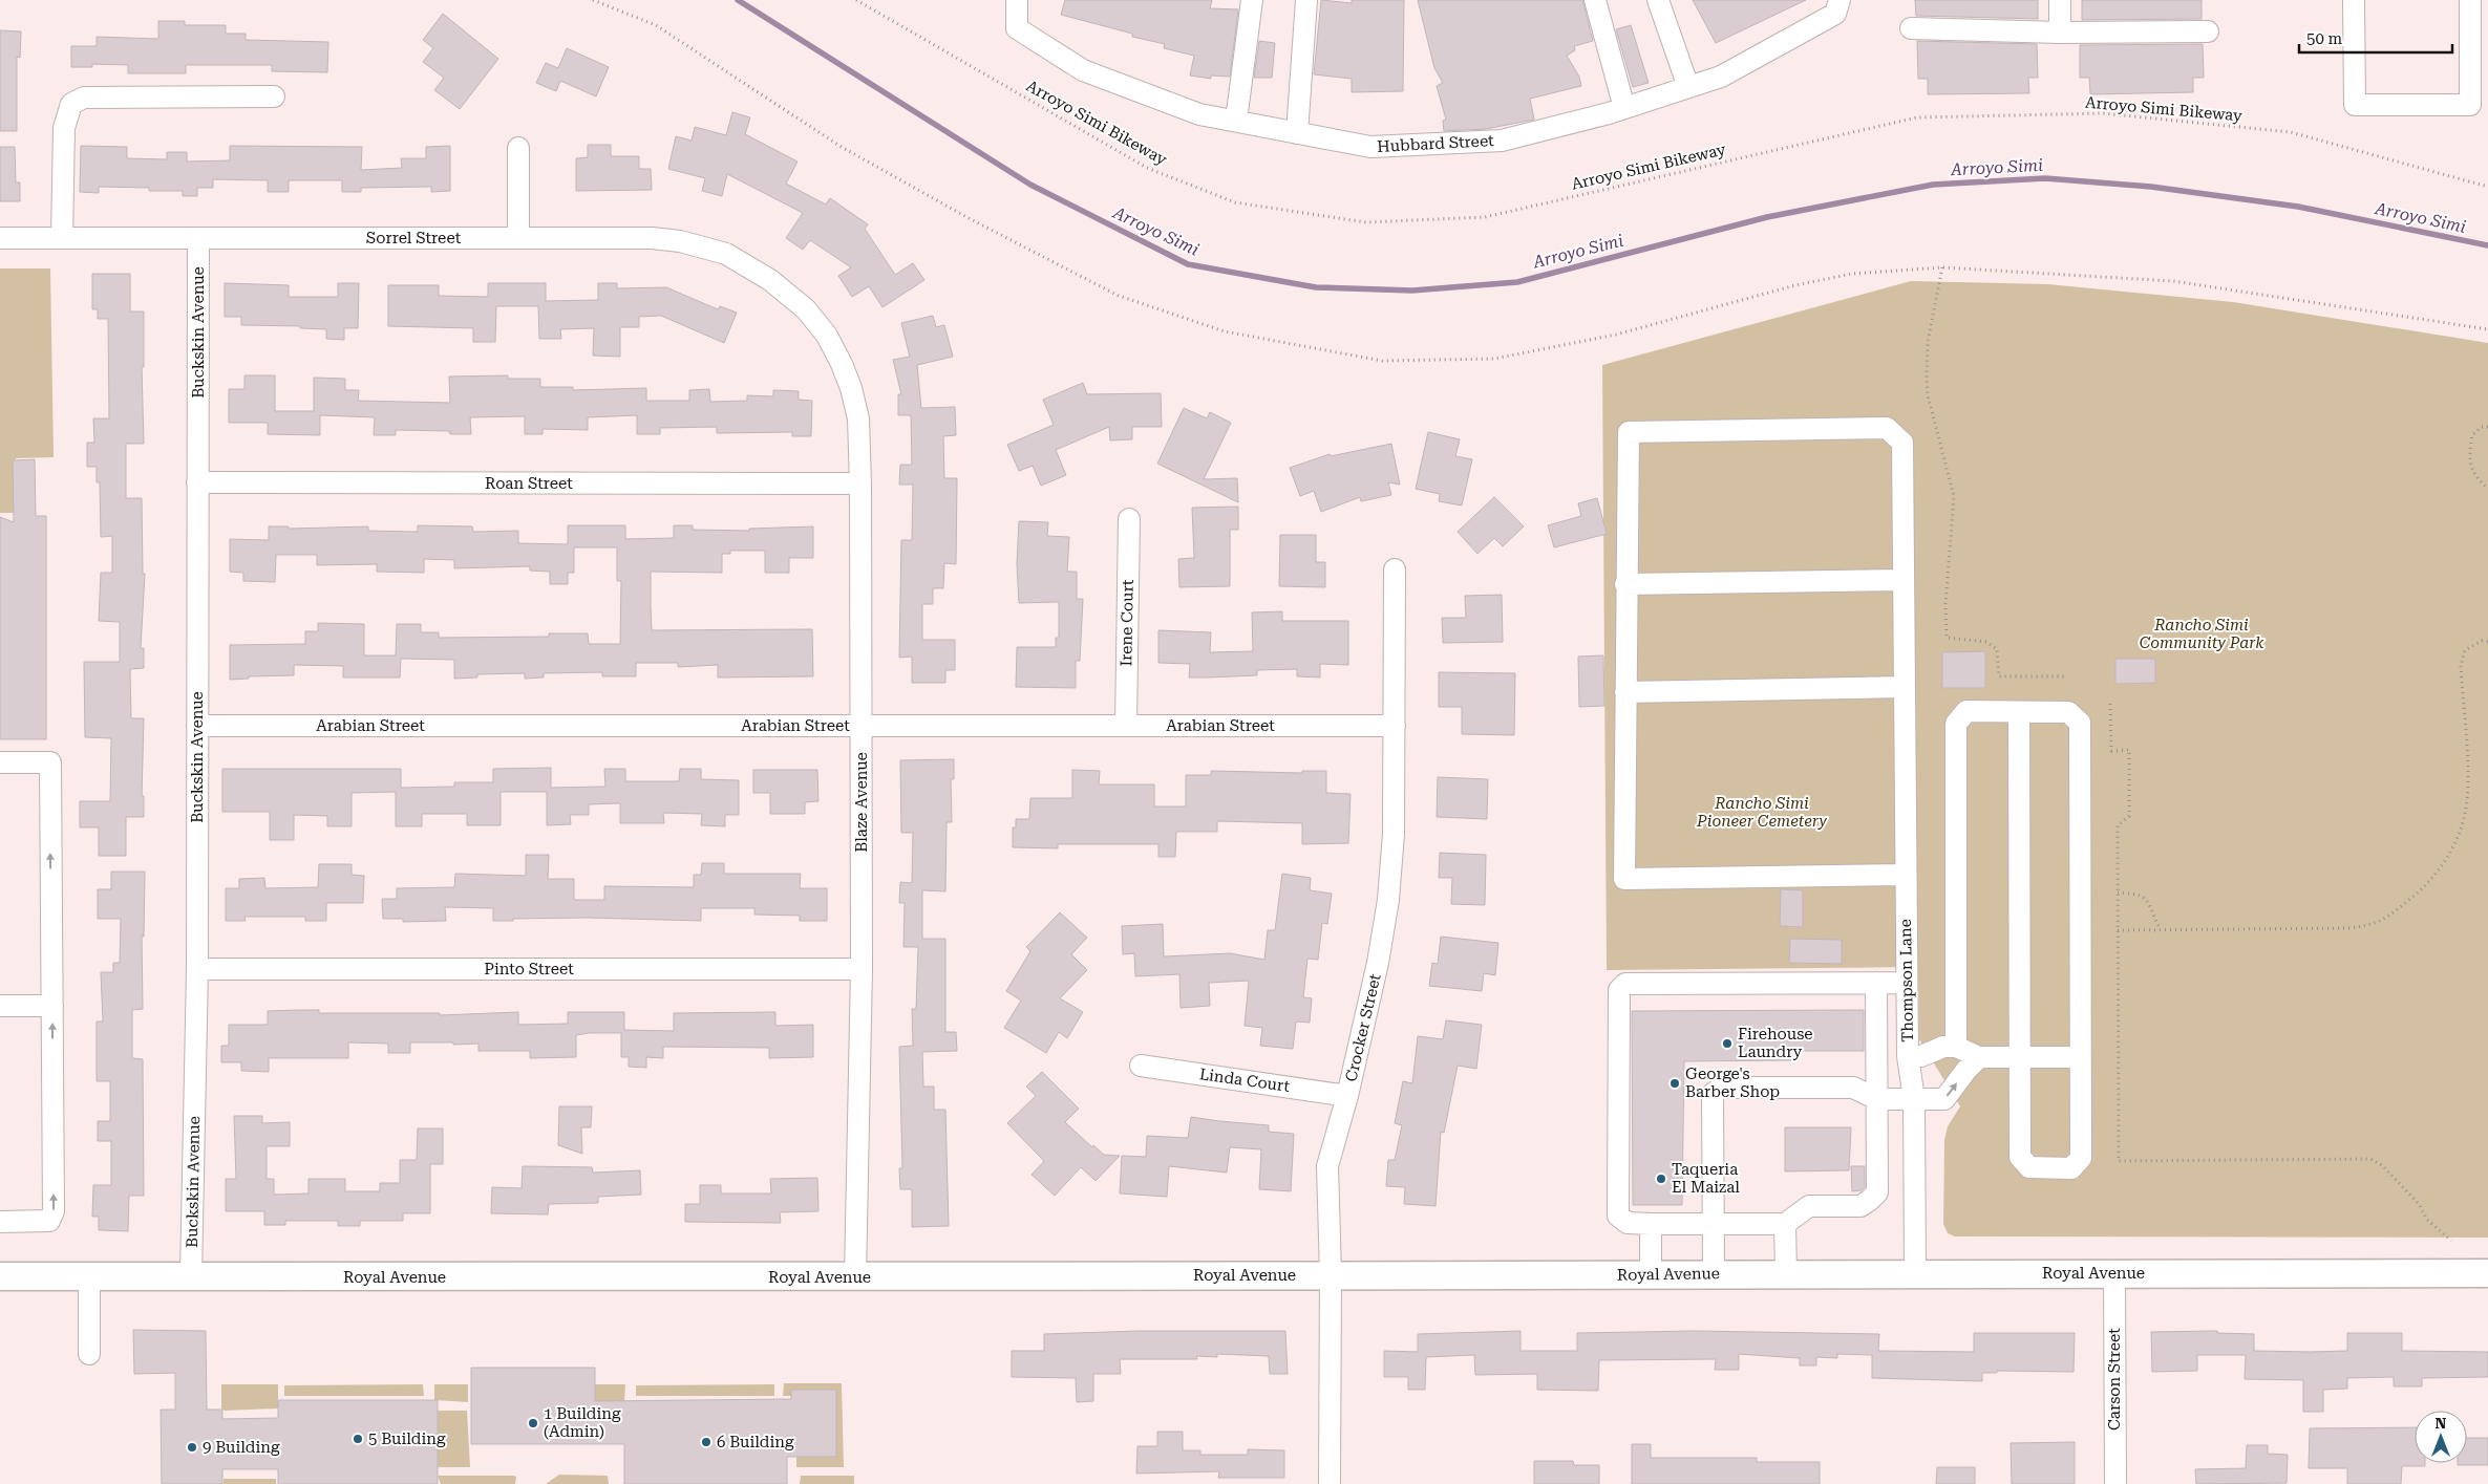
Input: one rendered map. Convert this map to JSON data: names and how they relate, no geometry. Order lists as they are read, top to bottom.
{
  "streets": {
    "main road": ["Royal Avenue"],
    "street": [
      "Hubbard Street",
      "Sorrel Street",
      "Buckskin Avenue",
      "Roan Street",
      "Irene Court",
      "Arabian Street",
      "Blaze Avenue",
      "Pinto Street",
      "Thompson Lane",
      "Crocker Street",
      "Linda Court",
      "Carson Street"
    ],
    "path": ["Arroyo Simi Bikeway"]
  },
  "crossings": [
    ["Sorrel Street", "Buckskin Avenue"],
    ["Sorrel Street", "Blaze Avenue"],
    ["Buckskin Avenue", "Roan Street"],
    ["Buckskin Avenue", "Arabian Street"],
    ["Buckskin Avenue", "Pinto Street"],
    ["Buckskin Avenue", "Royal Avenue"],
    ["Roan Street", "Blaze Avenue"],
    ["Irene Court", "Arabian Street"],
    ["Arabian Street", "Blaze Avenue"],
    ["Arabian Street", "Crocker Street"],
    ["Blaze Avenue", "Pinto Street"],
    ["Blaze Avenue", "Royal Avenue"],
    ["Thompson Lane", "Royal Avenue"],
    ["Crocker Street", "Linda Court"],
    ["Crocker Street", "Royal Avenue"],
    ["Royal Avenue", "Carson Street"]
  ],
  "water": ["Arroyo Simi"],
  "parks": ["Rancho Simi Community Park", "Rancho Simi Pioneer Cemetery"],
  "places": [
    "Firehouse Laundry",
    "George's Barber Shop",
    "Taqueria El Maizal",
    "1 Building (Admin)",
    "5 Building",
    "6 Building",
    "9 Building"
  ],
  "scale_bar": "50 m",
  "north": "top"
}
